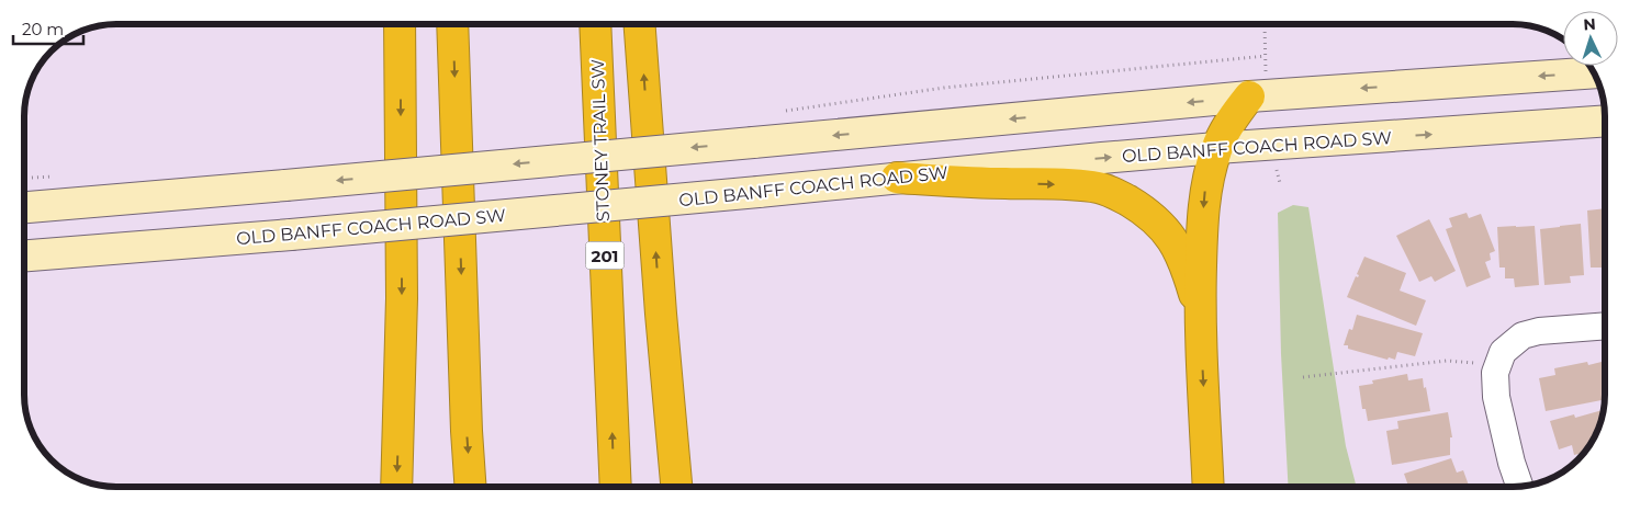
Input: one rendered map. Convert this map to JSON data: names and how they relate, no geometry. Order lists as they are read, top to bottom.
{
  "streets": {
    "highway": ["STONEY TRAIL SW", "201"],
    "main road": ["OLD BANFF COACH ROAD SW"]
  },
  "scale_bar": "20 m",
  "north": "top"
}
